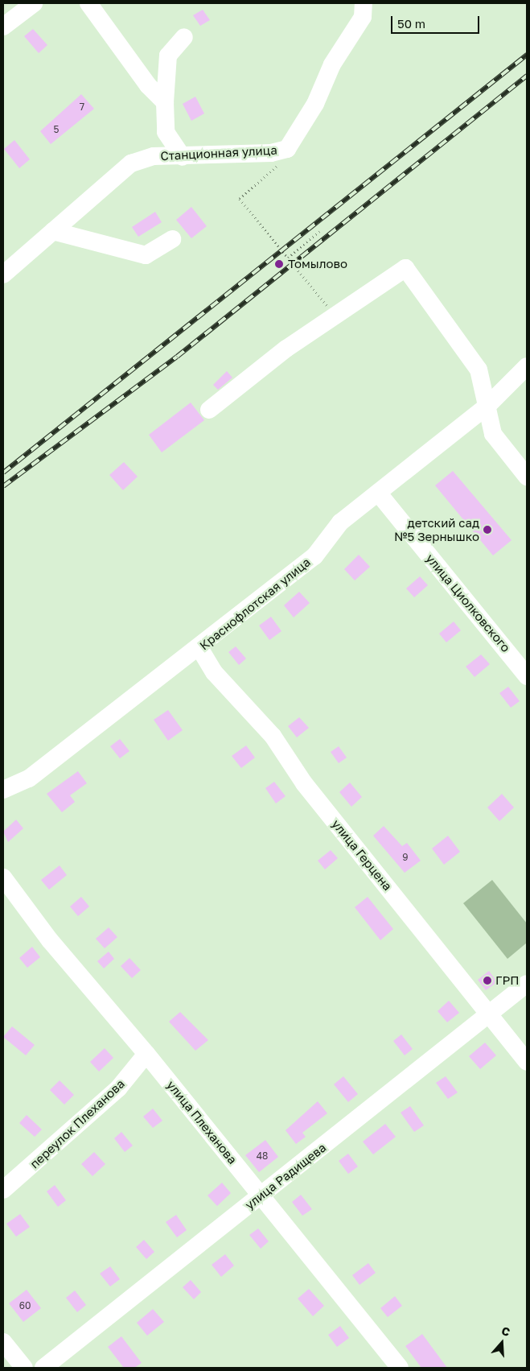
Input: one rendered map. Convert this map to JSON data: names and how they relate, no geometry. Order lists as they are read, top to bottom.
{
  "streets": {
    "street": [
      "Станционная улица",
      "улица Циолковского",
      "Краснофлотская улица",
      "улица Герцена",
      "улица Плеханова",
      "переулок Плеханова",
      "улица Радищева"
    ]
  },
  "crossings": [
    ["улица Циолковского", "Краснофлотская улица"],
    ["Краснофлотская улица", "улица Герцена"],
    ["улица Герцена", "улица Радищева"],
    ["улица Плеханова", "переулок Плеханова"],
    ["улица Плеханова", "улица Радищева"]
  ],
  "places": ["Томылово", "детский сад №5 Зернышко", "ГРП"],
  "house_numbers": [
    "7",
    "5",
    "9",
    "48",
    "60"
  ],
  "scale_bar": "50 m",
  "north": "top"
}
